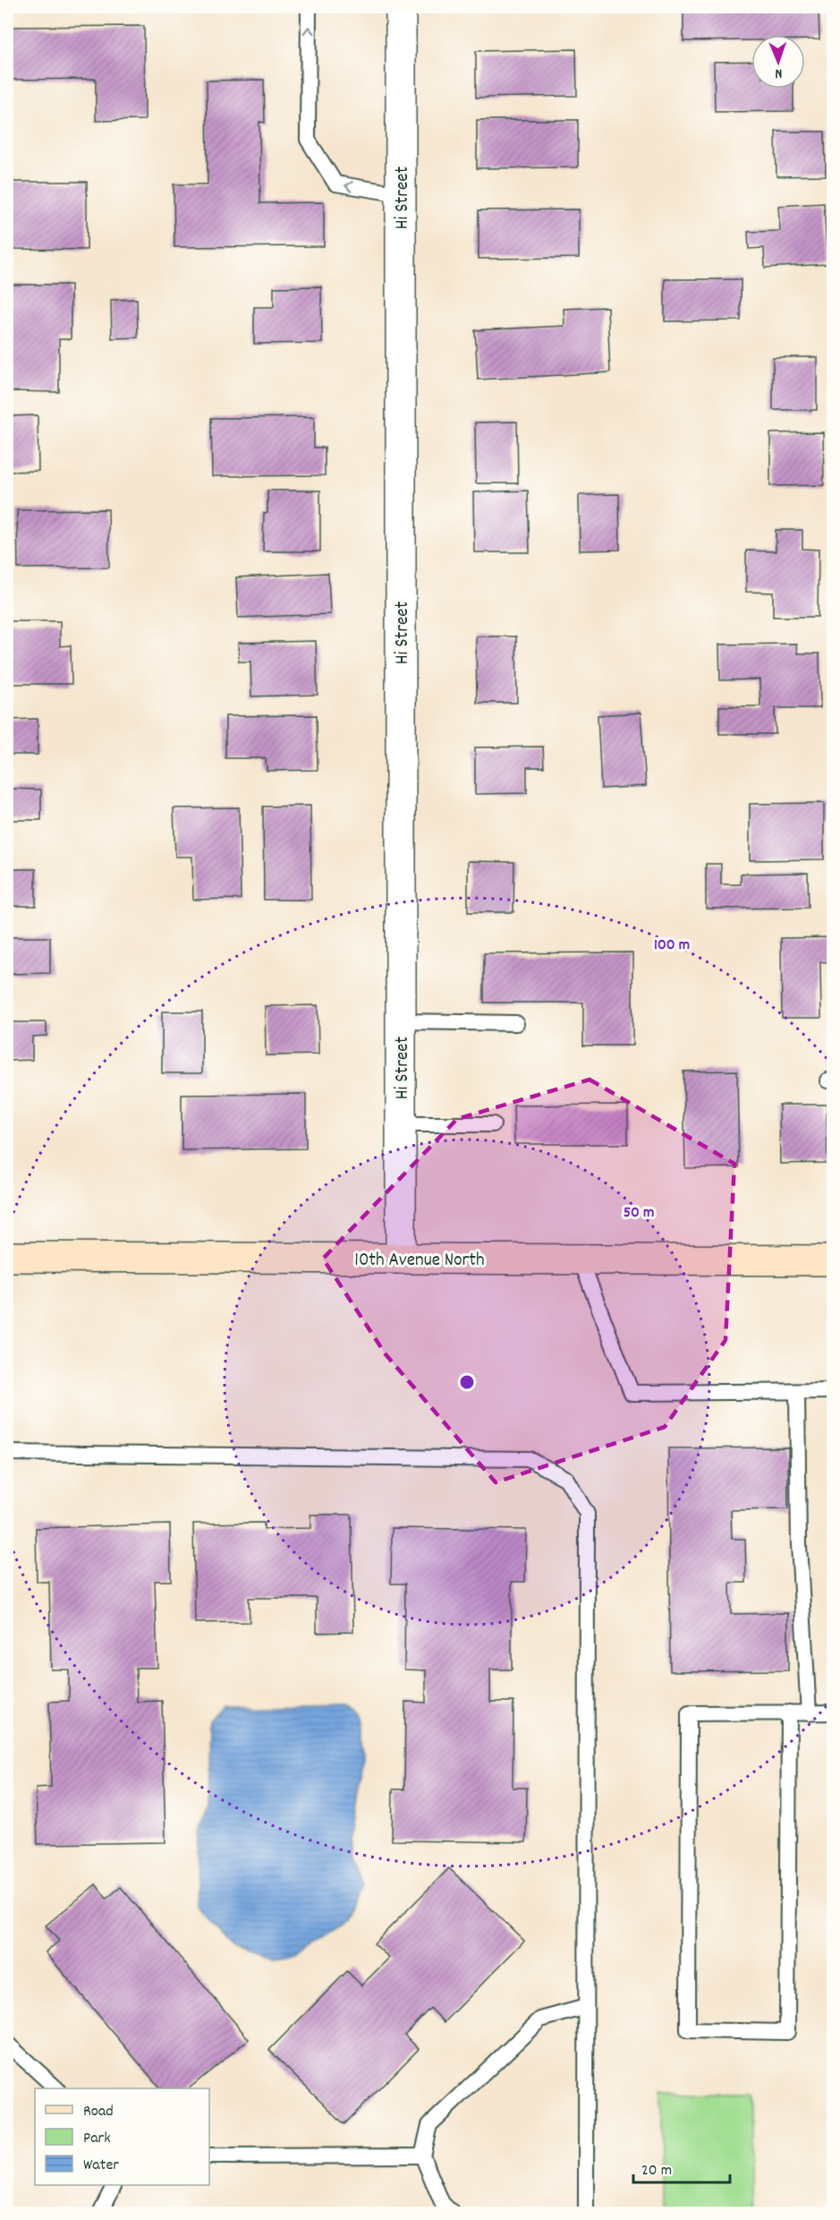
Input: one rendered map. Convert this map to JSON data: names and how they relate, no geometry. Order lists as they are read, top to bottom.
{
  "streets": {
    "street": ["Hi Street", "10th Avenue North"]
  },
  "crossings": [
    ["Hi Street", "10th Avenue North"]
  ],
  "legend": ["Road", "Park", "Water"],
  "scale_bar": "20 m",
  "north": "bottom",
  "rings": ["100 m", "50 m"]
}
